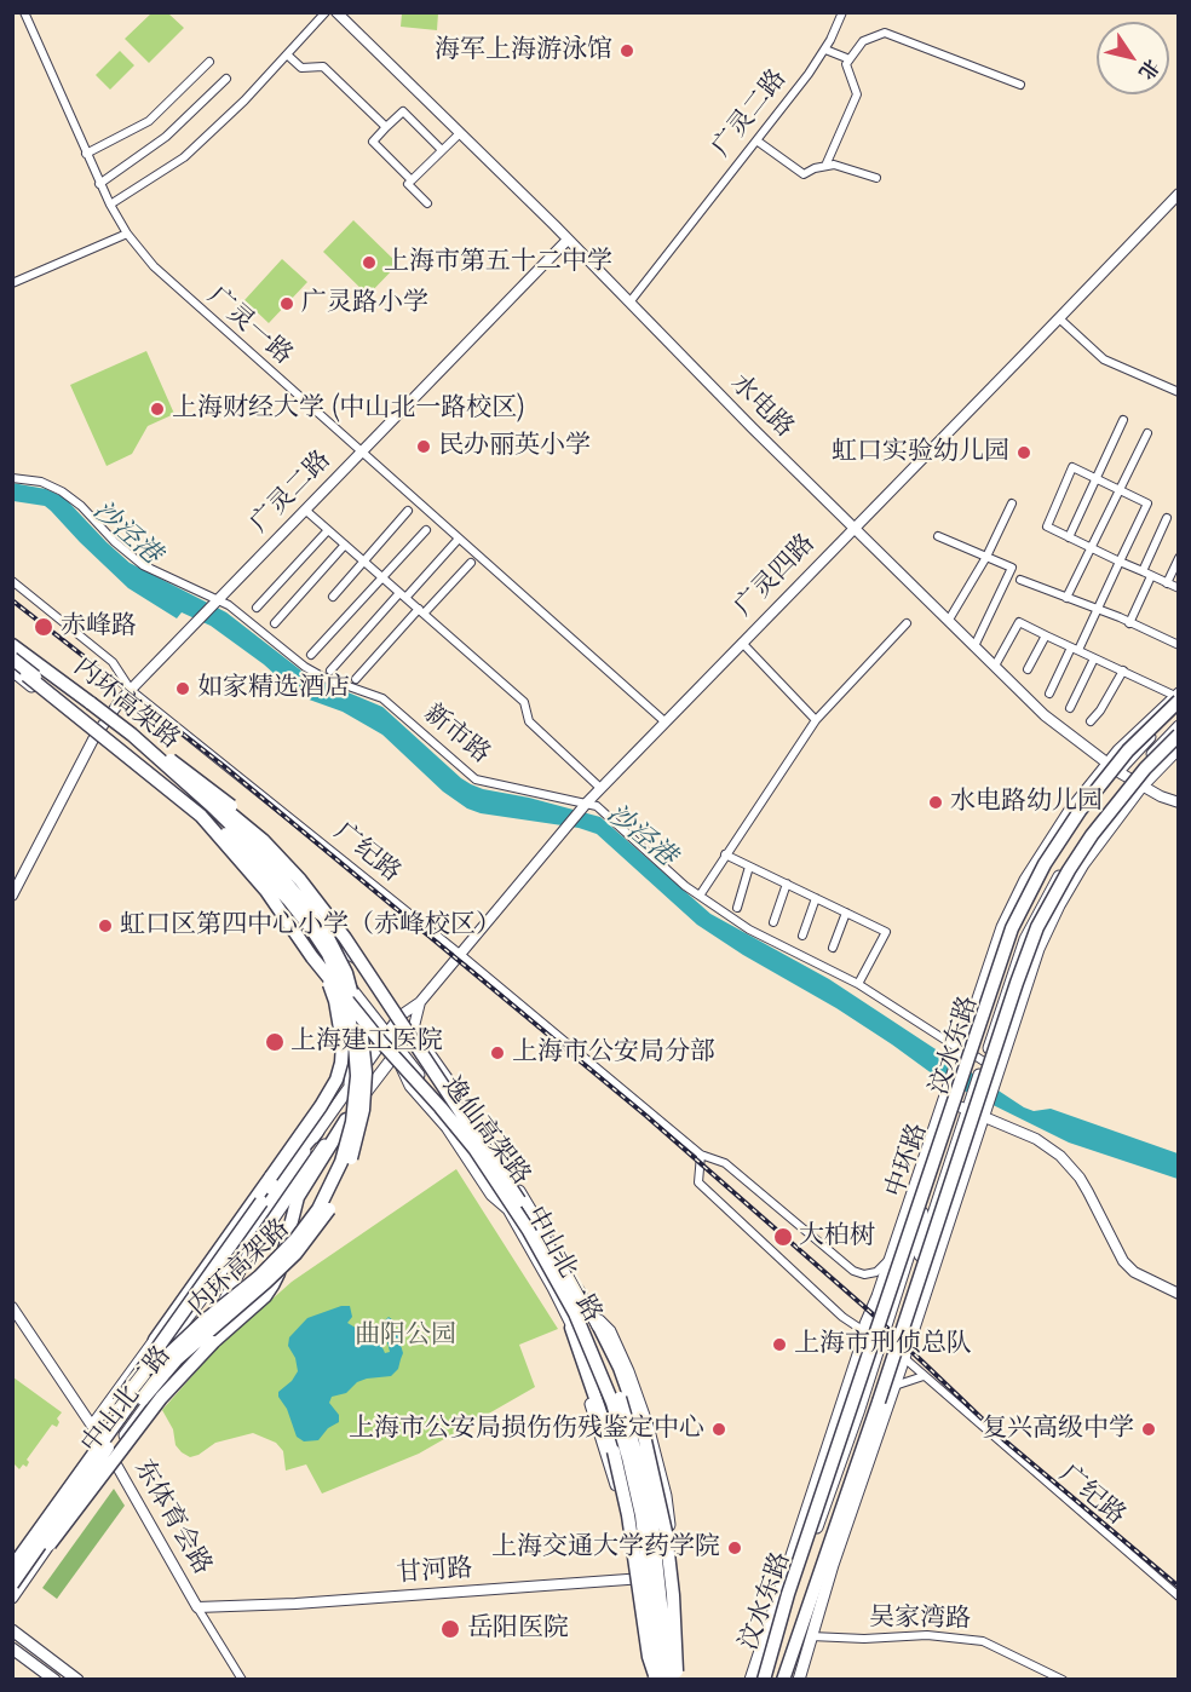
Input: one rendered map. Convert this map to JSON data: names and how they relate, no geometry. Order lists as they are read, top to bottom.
{
  "streets": {
    "highway": ["内环高架路", "逸仙高架路", "中环路"],
    "main road": [
      "水电路",
      "广灵四路",
      "汶水东路",
      "中山北一路",
      "中山北二路"
    ],
    "street": [
      "广灵二路",
      "广灵一路",
      "新市路",
      "广纪路",
      "东体育会路",
      "甘河路",
      "吴家湾路"
    ]
  },
  "crossings": [
    ["广灵二路", "广灵一路"],
    ["广灵二路", "水电路"],
    ["广灵二路", "新市路"],
    ["广灵二路", "广纪路"],
    ["广灵二路", "中山北一路"],
    ["广灵一路", "广灵四路"],
    ["水电路", "广灵四路"],
    ["水电路", "汶水东路"],
    ["广灵四路", "新市路"],
    ["广灵四路", "广纪路"],
    ["广灵四路", "中山北一路"],
    ["广灵四路", "中山北二路"],
    ["内环高架路", "逸仙高架路"],
    ["内环高架路", "中山北一路"],
    ["内环高架路", "中山北二路"],
    ["新市路", "汶水东路"],
    ["广纪路", "汶水东路"],
    ["汶水东路", "中环路"],
    ["汶水东路", "吴家湾路"],
    ["中山北一路", "中山北二路"],
    ["中山北一路", "甘河路"],
    ["中山北二路", "东体育会路"],
    ["东体育会路", "甘河路"]
  ],
  "water": ["沙泾港"],
  "parks": ["曲阳公园"],
  "places": [
    "海军上海游泳馆",
    "上海市第五十二中学",
    "广灵路小学",
    "上海财经大学 (中山北一路校区)",
    "民办丽英小学",
    "虹口实验幼儿园",
    "赤峰路",
    "如家精选酒店",
    "水电路幼儿园",
    "虹口区第四中心小学（赤峰校区）",
    "上海建工医院",
    "上海市公安局分部",
    "大柏树",
    "上海市刑侦总队",
    "上海市公安局损伤伤残鉴定中心",
    "复兴高级中学",
    "上海交通大学药学院",
    "岳阳医院"
  ],
  "north": "bottom right"
}
